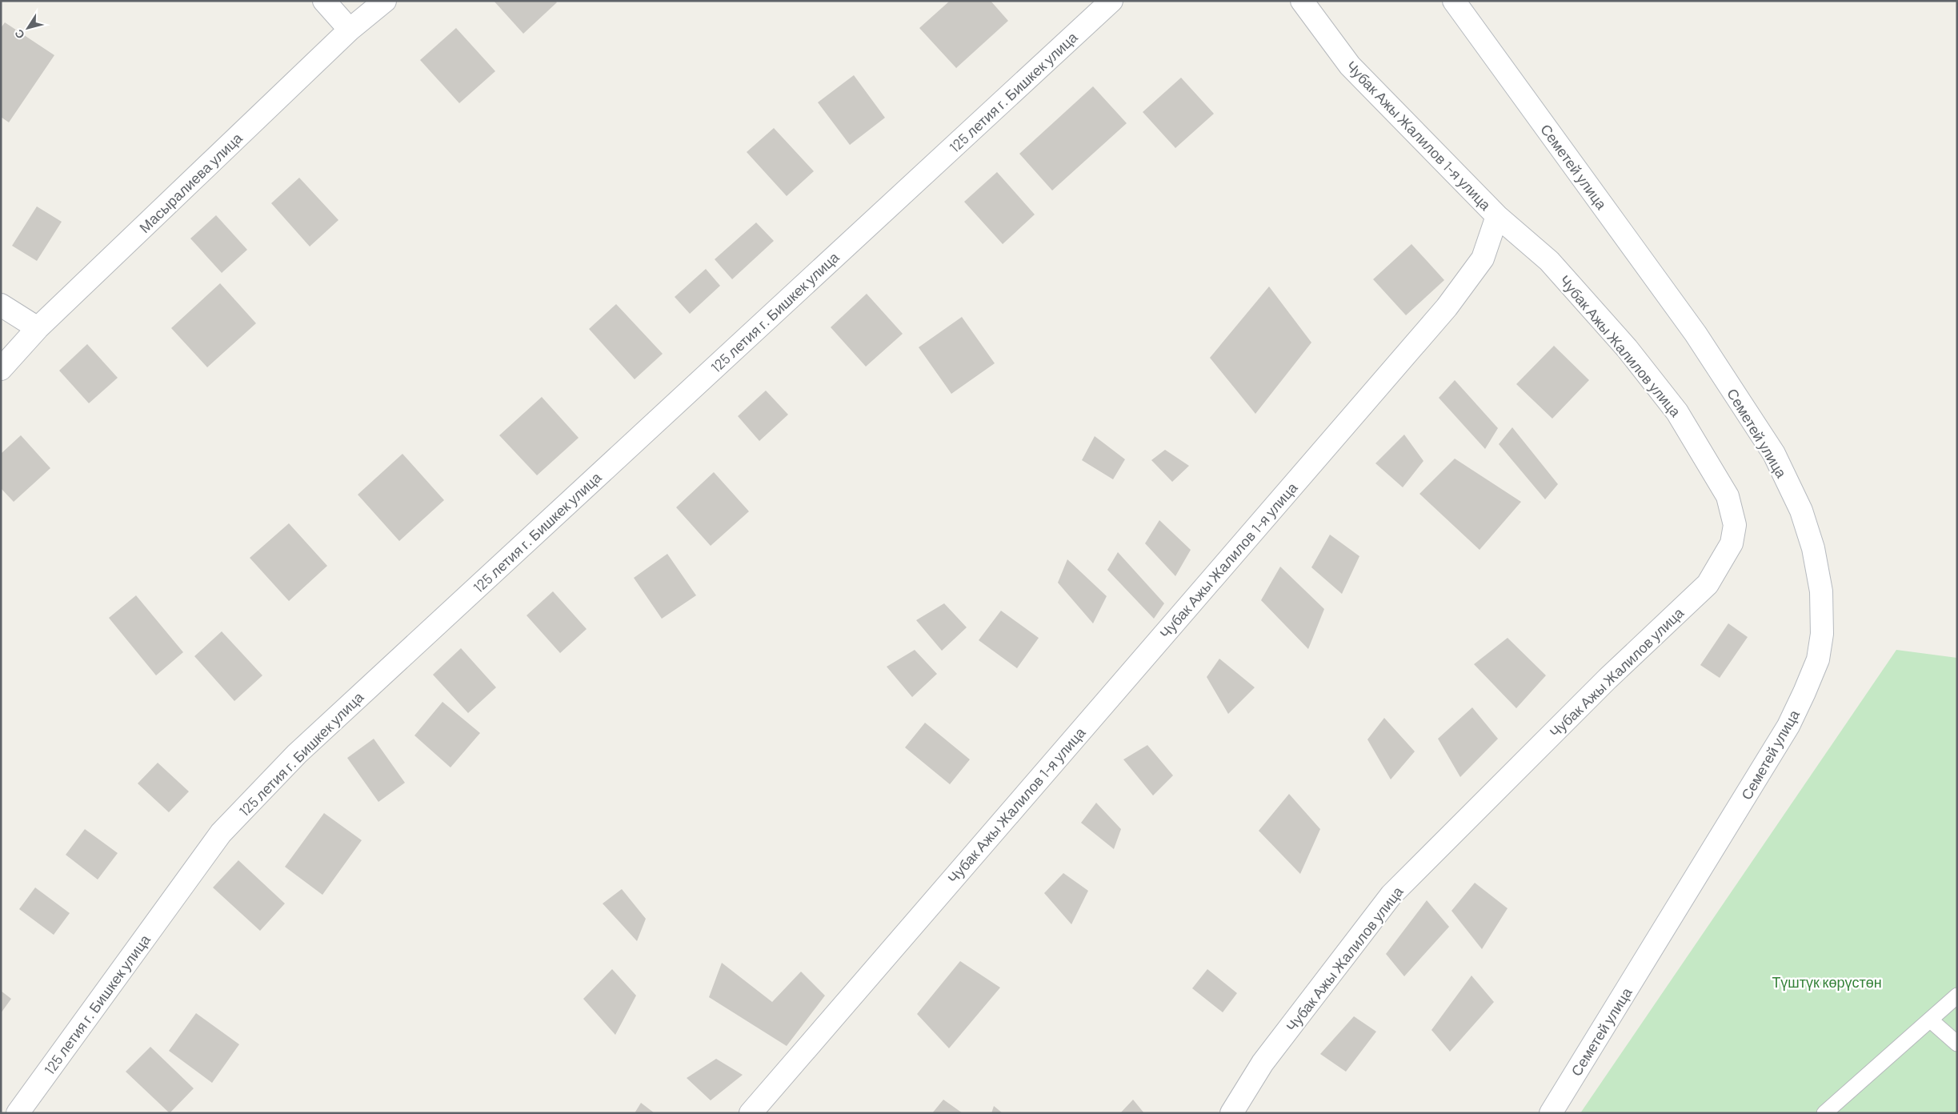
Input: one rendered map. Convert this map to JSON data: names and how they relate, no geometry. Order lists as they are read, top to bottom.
{
  "streets": {
    "street": [
      "125 летия г. Бишкек улица",
      "Чубак Ажы Жалилов 1-я улица",
      "Семетей улица",
      "Масыралиева улица",
      "Чубак Ажы Жалилов улица"
    ]
  },
  "crossings": [
    ["Чубак Ажы Жалилов 1-я улица", "Чубак Ажы Жалилов улица"]
  ],
  "parks": ["Түштүк көрүстөн"],
  "north": "bottom left"
}
